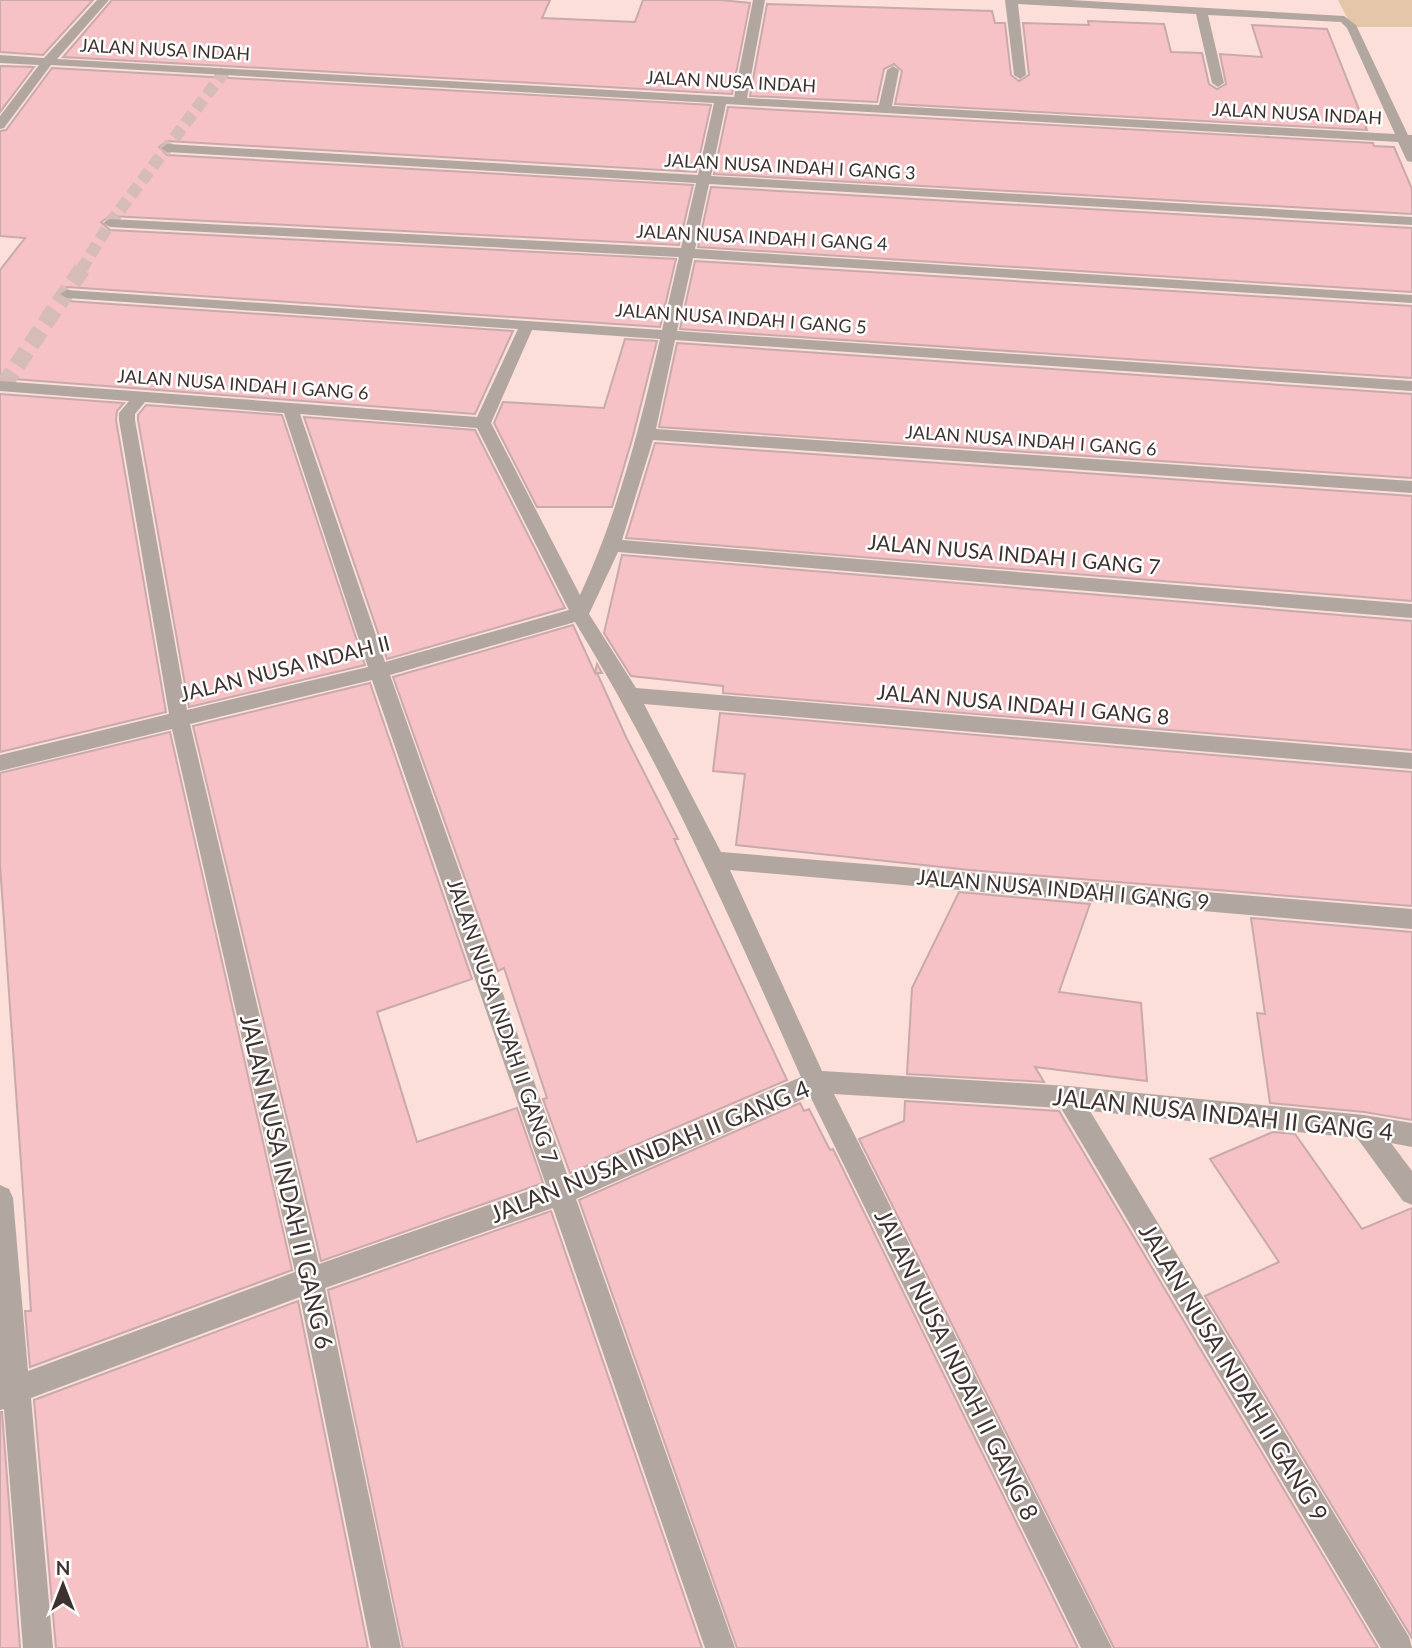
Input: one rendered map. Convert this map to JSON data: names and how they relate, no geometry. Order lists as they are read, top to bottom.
{
  "streets": {
    "street": [
      "JALAN NUSA INDAH",
      "JALAN NUSA INDAH I GANG 3",
      "JALAN NUSA INDAH I GANG 4",
      "JALAN NUSA INDAH I GANG 5",
      "JALAN NUSA INDAH I GANG 6",
      "JALAN NUSA INDAH I GANG 7",
      "JALAN NUSA INDAH II",
      "JALAN NUSA INDAH I GANG 8",
      "JALAN NUSA INDAH I GANG 9",
      "JALAN NUSA INDAH II GANG 7",
      "JALAN NUSA INDAH II GANG 4",
      "JALAN NUSA INDAH II GANG 6",
      "JALAN NUSA INDAH II GANG 8",
      "JALAN NUSA INDAH II GANG 9"
    ]
  },
  "crossings": [
    ["JALAN NUSA INDAH I GANG 6", "JALAN NUSA INDAH II GANG 7"],
    ["JALAN NUSA INDAH I GANG 6", "JALAN NUSA INDAH II GANG 6"],
    ["JALAN NUSA INDAH II", "JALAN NUSA INDAH II GANG 7"],
    ["JALAN NUSA INDAH II", "JALAN NUSA INDAH II GANG 6"],
    ["JALAN NUSA INDAH II GANG 7", "JALAN NUSA INDAH II GANG 4"],
    ["JALAN NUSA INDAH II GANG 4", "JALAN NUSA INDAH II GANG 6"],
    ["JALAN NUSA INDAH II GANG 4", "JALAN NUSA INDAH II GANG 8"],
    ["JALAN NUSA INDAH II GANG 4", "JALAN NUSA INDAH II GANG 9"]
  ],
  "north": "top"
}
